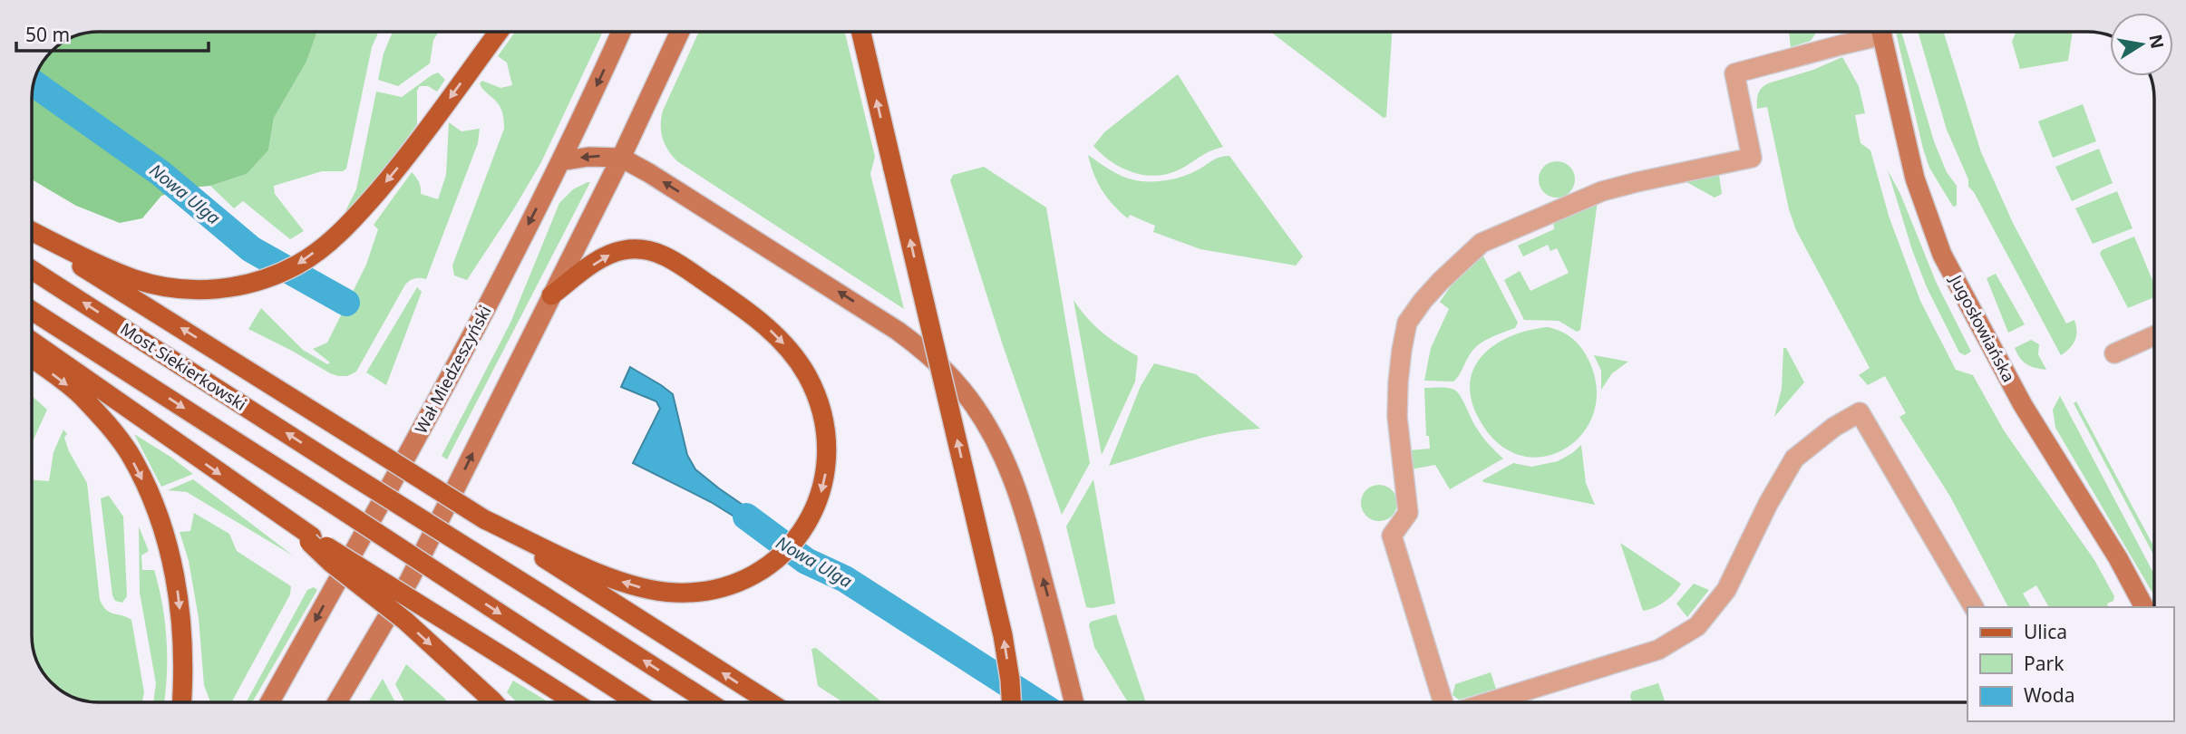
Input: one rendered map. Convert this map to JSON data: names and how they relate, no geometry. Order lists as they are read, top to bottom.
{
  "streets": {
    "main road": ["Jugosłowiańska", "Most Siekierkowski", "Wał Miedzeszyński"]
  },
  "water": ["Nowa Ulga"],
  "legend": ["Ulica", "Park", "Woda"],
  "scale_bar": "50 m",
  "north": "right"
}
